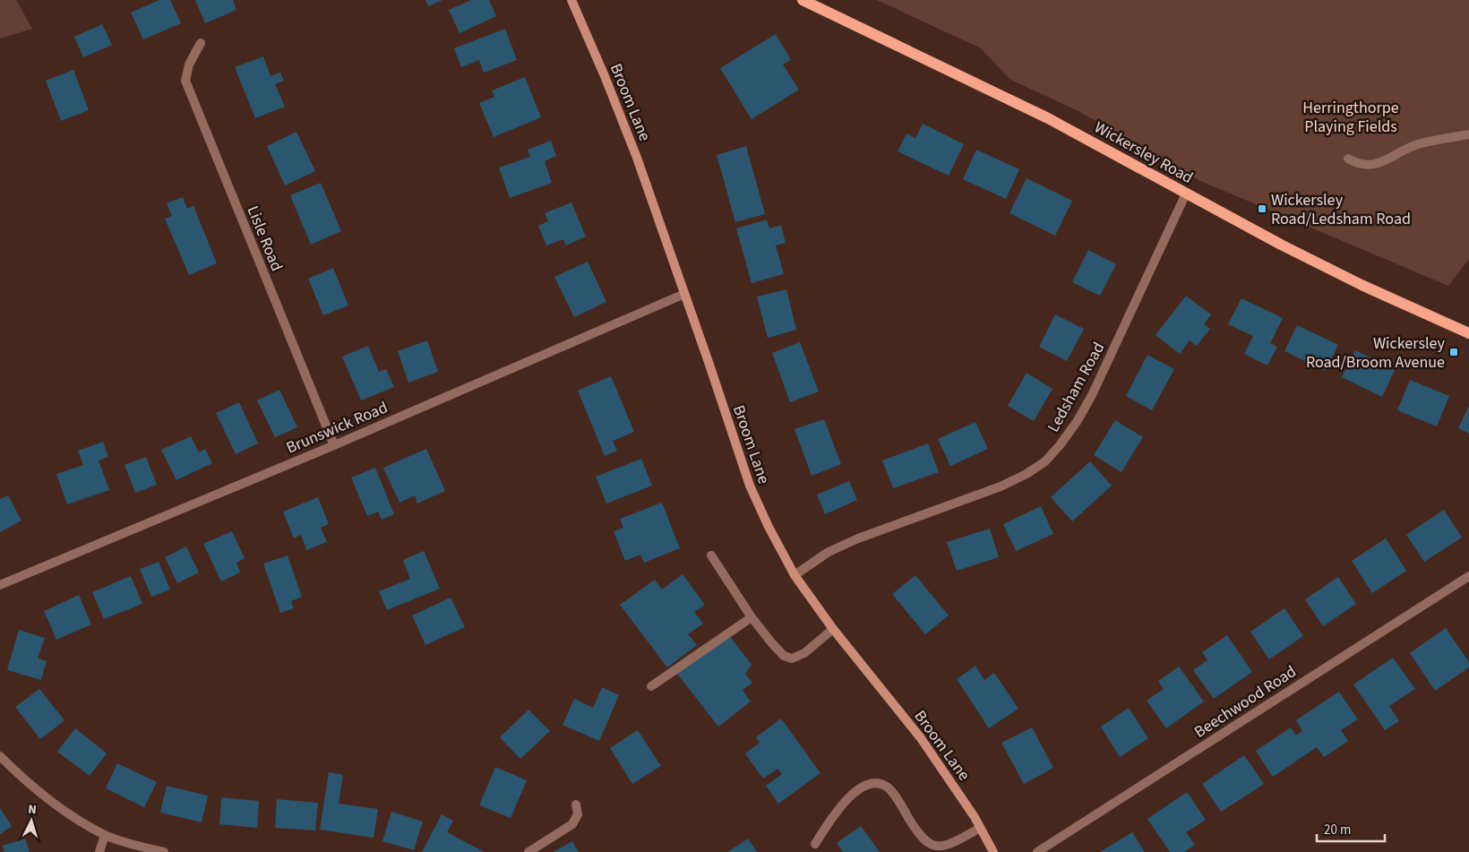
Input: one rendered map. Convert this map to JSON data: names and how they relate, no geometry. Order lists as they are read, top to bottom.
{
  "streets": {
    "main road": ["Broom Lane", "Wickersley Road"],
    "street": [
      "Lisle Road",
      "Ledsham Road",
      "Brunswick Road",
      "Beechwood Road"
    ]
  },
  "crossings": [
    ["Broom Lane", "Ledsham Road"],
    ["Broom Lane", "Brunswick Road"],
    ["Wickersley Road", "Ledsham Road"],
    ["Lisle Road", "Brunswick Road"]
  ],
  "parks": ["Herringthorpe Playing Fields"],
  "places": {
    "transit": ["Wickersley Road/Ledsham Road", "Wickersley Road/Broom Avenue"]
  },
  "scale_bar": "20 m",
  "north": "top"
}
